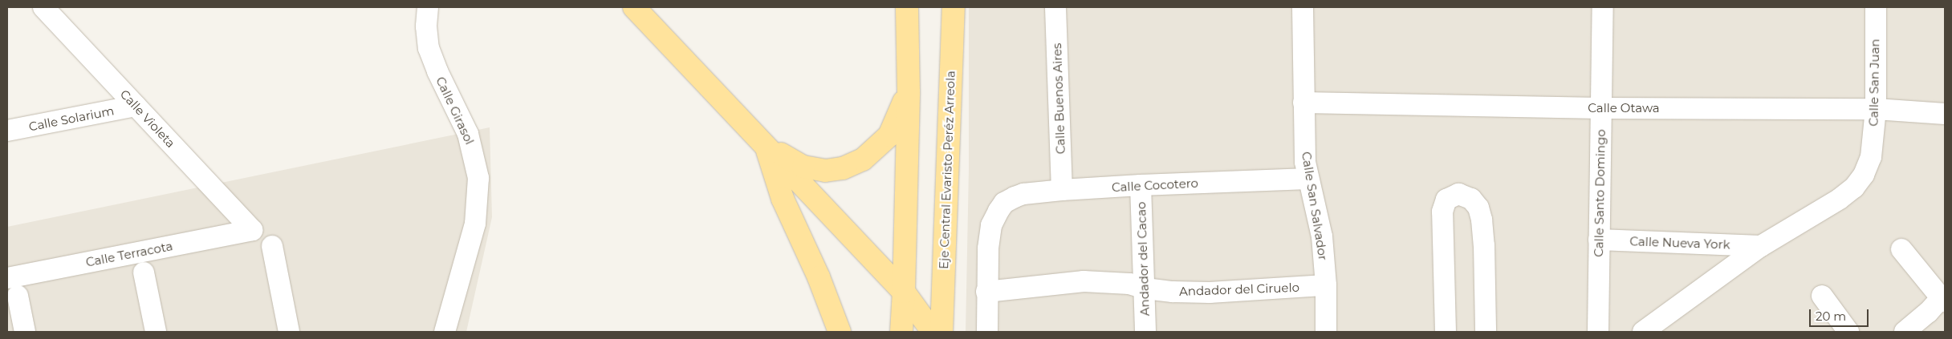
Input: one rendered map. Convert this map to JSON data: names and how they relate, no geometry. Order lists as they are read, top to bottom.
{
  "streets": {
    "main road": ["Eje Central Evaristo Peréz Arreola"],
    "street": [
      "Calle San Juan",
      "Calle Buenos Aires",
      "Calle Otawa",
      "Calle Girasol",
      "Calle Solarium",
      "Calle Violeta",
      "Calle Cocotero",
      "Calle Santo Domingo",
      "Calle San Salvador",
      "Calle Nueva York",
      "Calle Terracota",
      "Andador del Cacao",
      "Andador del Ciruelo"
    ]
  },
  "crossings": [
    ["Calle San Juan", "Calle Otawa"],
    ["Calle San Juan", "Calle Nueva York"],
    ["Calle Buenos Aires", "Calle Cocotero"],
    ["Calle Otawa", "Calle Santo Domingo"],
    ["Calle Otawa", "Calle San Salvador"],
    ["Calle Solarium", "Calle Violeta"],
    ["Calle Violeta", "Calle Terracota"],
    ["Calle Cocotero", "Calle San Salvador"],
    ["Calle Cocotero", "Andador del Cacao"],
    ["Calle Cocotero", "Andador del Ciruelo"],
    ["Calle Santo Domingo", "Calle Nueva York"],
    ["Calle San Salvador", "Andador del Ciruelo"],
    ["Andador del Cacao", "Andador del Ciruelo"]
  ],
  "scale_bar": "20 m"
}
